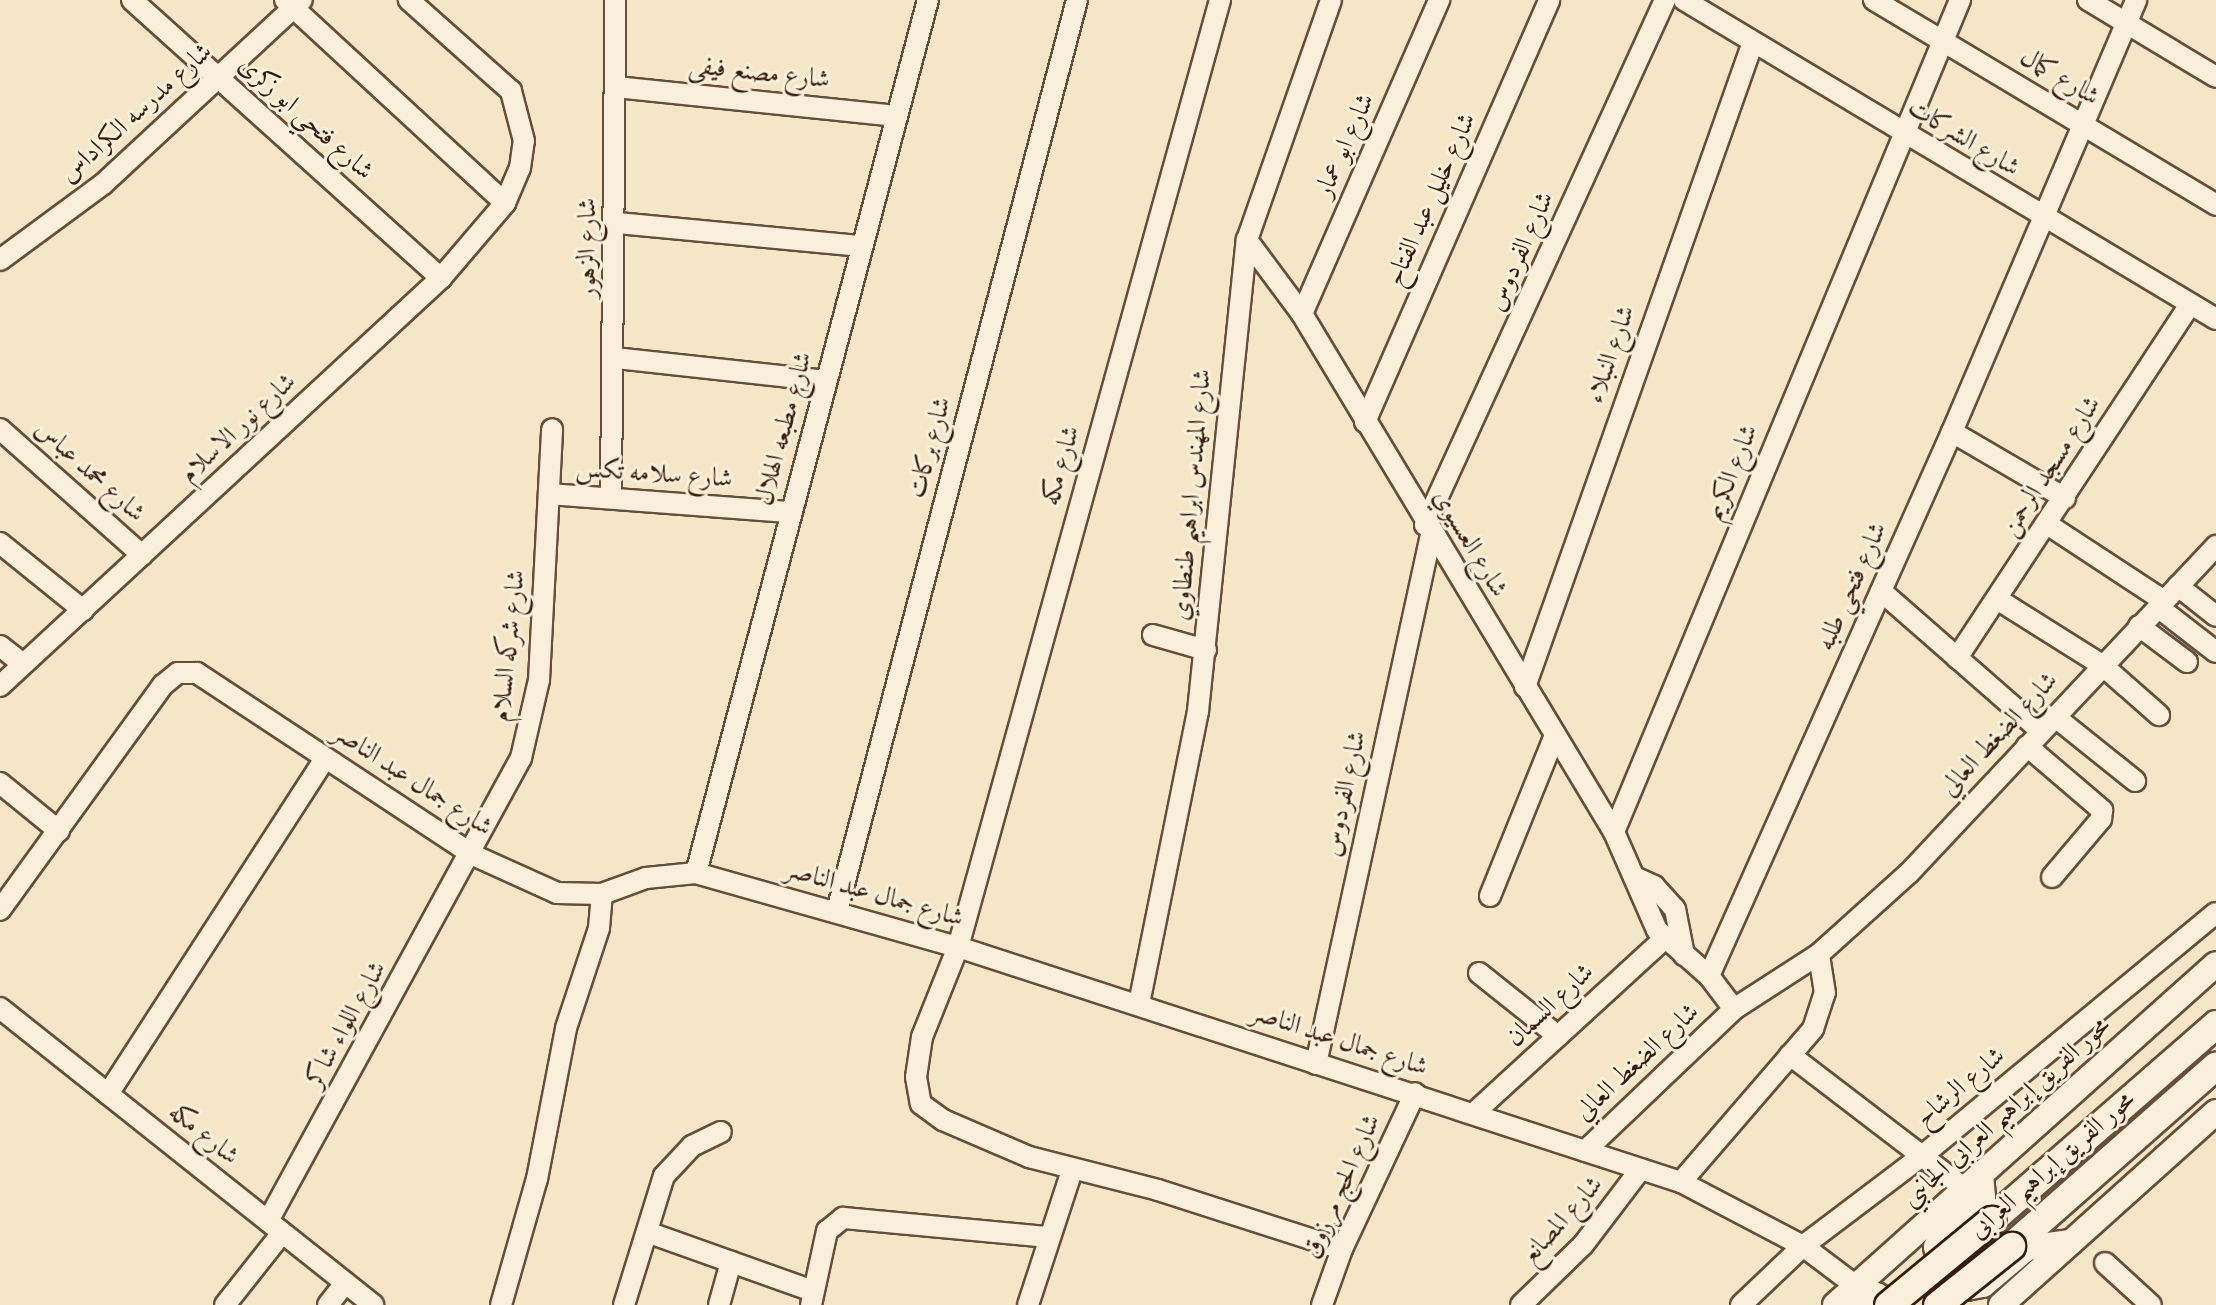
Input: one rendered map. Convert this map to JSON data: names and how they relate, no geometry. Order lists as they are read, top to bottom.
{
  "streets": {
    "main road": ["محور الفريق إبراهيم العرابى"],
    "street": [
      "شارع مصنع فيفى",
      "شارع كمال",
      "شارع مدرسه الكراداس",
      "شارع فتحي ابو زكرى",
      "شارع الشركات",
      "شارع ابو عمار",
      "شارع خليل عبد الفتاح",
      "شارع الزهور",
      "شارع الفردوس",
      "شارع النبلاء",
      "شارع نور الاسلام",
      "شارع مطبعه الهلال",
      "شارع بركات",
      "شارع مكه",
      "شارع مسجد الرحمن",
      "شارع محمد عباس",
      "شارع الكريم",
      "شارع سلامه تكس",
      "شارع المهندس ابراهيم طنطاوي",
      "شارع العسيوي",
      "شارع فتحي طلبه",
      "شارع شركه السلام",
      "شارع الضغط العالي",
      "شارع جمال عبد الناصر",
      "شارع السمان",
      "شارع اللواء شاكر",
      "شارع الرشاح",
      "محور الفريق إبراهيم العرابى الجانبي",
      "شارع الحج مرزوق",
      "شارع المصانع"
    ]
  },
  "crossings": [
    ["شارع مصنع فيفى", "شارع الزهور"],
    ["شارع مصنع فيفى", "شارع مطبعه الهلال"],
    ["شارع كمال", "شارع الكريم"],
    ["شارع كمال", "شارع فتحي طلبه"],
    ["شارع مدرسه الكراداس", "شارع فتحي ابو زكرى"],
    ["شارع فتحي ابو زكرى", "شارع نور الاسلام"],
    ["شارع الشركات", "شارع النبلاء"],
    ["شارع الشركات", "شارع مسجد الرحمن"],
    ["شارع الشركات", "شارع الكريم"],
    ["شارع الشركات", "شارع فتحي طلبه"],
    ["شارع ابو عمار", "شارع العسيوي"],
    ["شارع خليل عبد الفتاح", "شارع العسيوي"],
    ["شارع الزهور", "شارع سلامه تكس"],
    ["شارع الفردوس", "شارع العسيوي"],
    ["شارع الفردوس", "شارع جمال عبد الناصر"],
    ["شارع النبلاء", "شارع العسيوي"],
    ["شارع نور الاسلام", "شارع محمد عباس"],
    ["شارع مطبعه الهلال", "شارع سلامه تكس"],
    ["شارع مطبعه الهلال", "شارع جمال عبد الناصر"],
    ["شارع بركات", "شارع جمال عبد الناصر"],
    ["شارع مكه", "شارع جمال عبد الناصر"],
    ["شارع مكه", "شارع اللواء شاكر"],
    ["شارع مكه", "شارع الحج مرزوق"],
    ["شارع الكريم", "شارع العسيوي"],
    ["شارع سلامه تكس", "شارع شركه السلام"],
    ["شارع المهندس ابراهيم طنطاوي", "شارع العسيوي"],
    ["شارع المهندس ابراهيم طنطاوي", "شارع جمال عبد الناصر"],
    ["شارع العسيوي", "شارع فتحي طلبه"],
    ["شارع العسيوي", "شارع الضغط العالي"],
    ["شارع العسيوي", "شارع السمان"],
    ["شارع شركه السلام", "شارع جمال عبد الناصر"],
    ["شارع شركه السلام", "شارع اللواء شاكر"],
    ["شارع الضغط العالي", "شارع جمال عبد الناصر"],
    ["شارع جمال عبد الناصر", "شارع السمان"],
    ["شارع جمال عبد الناصر", "شارع اللواء شاكر"],
    ["شارع جمال عبد الناصر", "شارع الرشاح"],
    ["شارع جمال عبد الناصر", "محور الفريق إبراهيم العرابى الجانبي"],
    ["شارع جمال عبد الناصر", "محور الفريق إبراهيم العرابى"],
    ["شارع جمال عبد الناصر", "شارع الحج مرزوق"],
    ["شارع جمال عبد الناصر", "شارع المصانع"]
  ]
}
